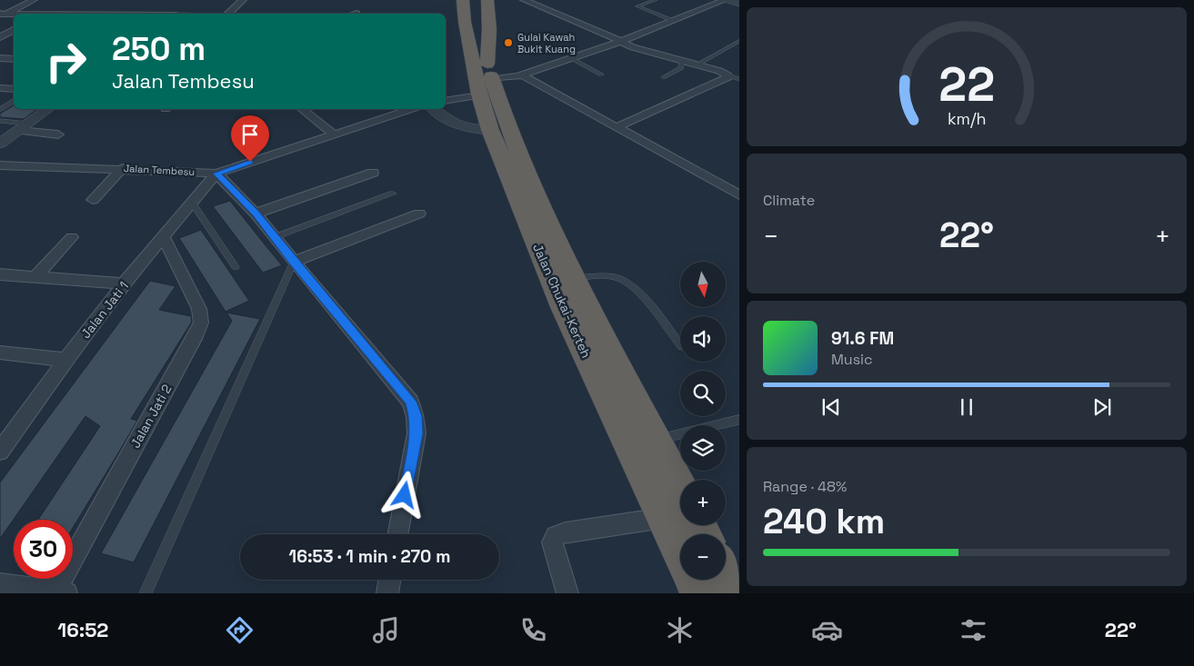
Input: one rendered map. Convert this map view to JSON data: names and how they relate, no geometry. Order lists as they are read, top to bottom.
{
  "streets": {
    "highway": ["Jalan Chukai-Kerteh"],
    "street": ["Jalan Tembesu", "Jalan Jati 1", "Jalan Jati 2"]
  },
  "crossings": [
    ["Jalan Tembesu", "Jalan Jati 1"],
    ["Jalan Jati 1", "Jalan Jati 2"]
  ],
  "places": ["Gulai Kawah Bukit Kuang"],
  "north": "bottom",
  "page": {
    "turn": ["250 m", "Jalan Tembesu"],
    "tile": [
      "Climate",
      ["Range · 48%", "240 km"]
    ],
    "heat": ["−", "22°", "+"],
    "map_buttons": ["+", "−"],
    "song": ["91.6 FM", "Music"],
    "limit": "30",
    "trip": "16:53 · 1 min · 270 m",
    "tabs": ["16:52", "22°"],
    "gauge": ["22", "km/h"]
  }
}
